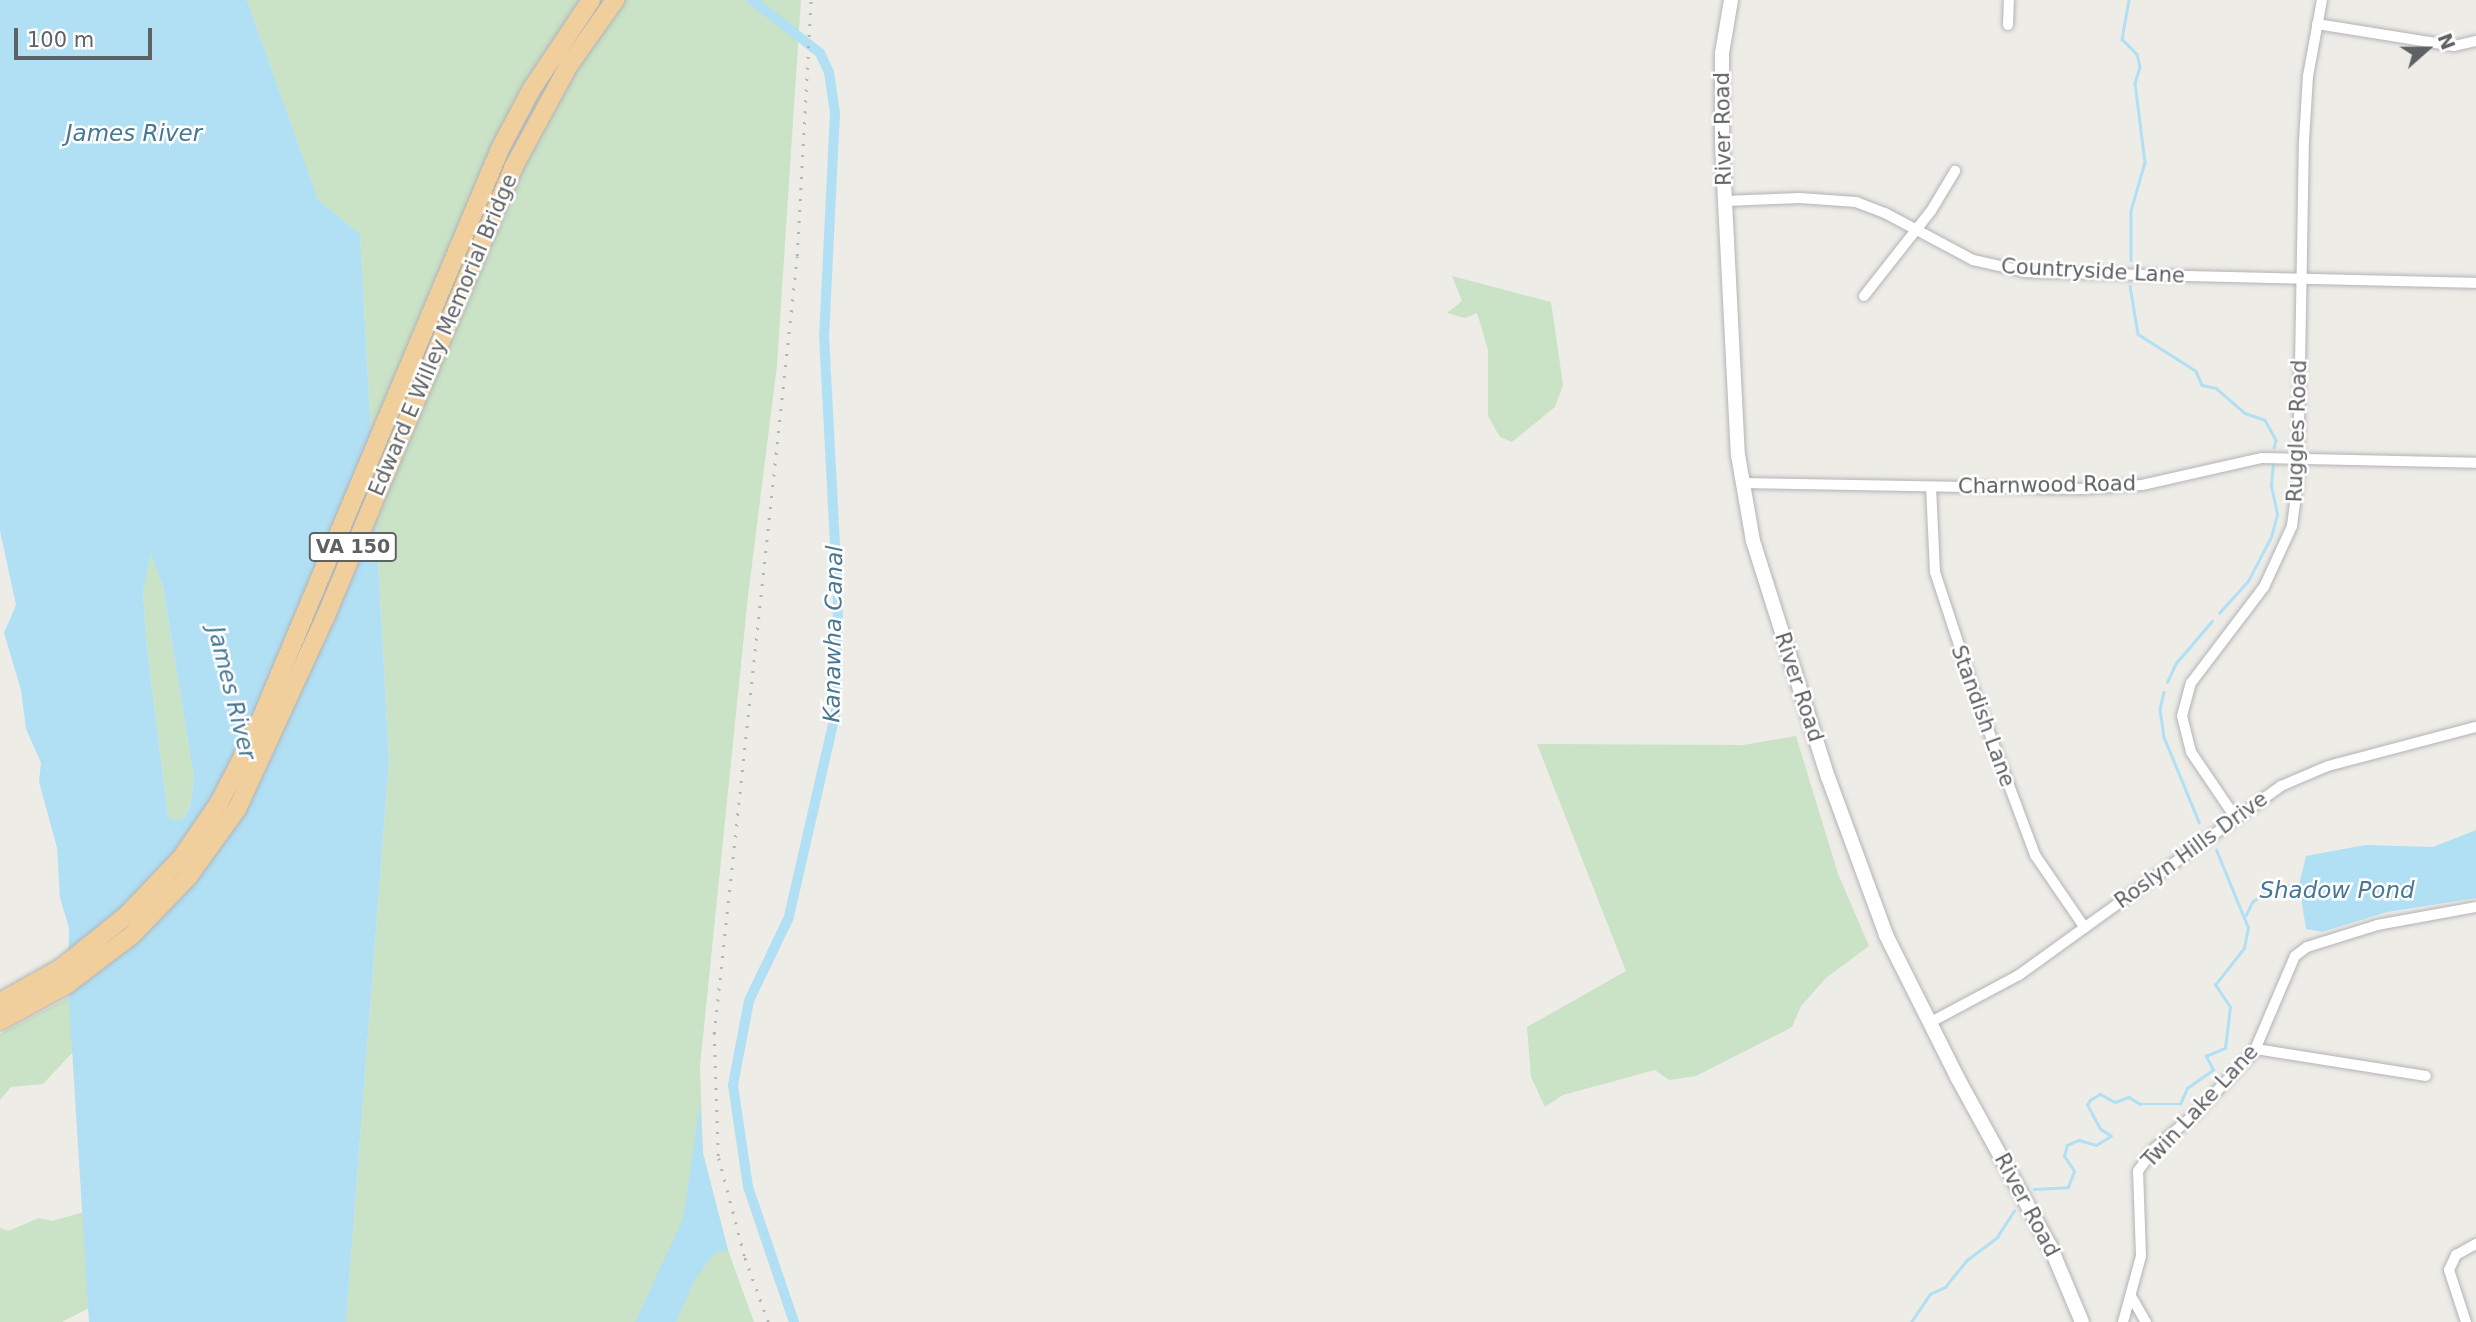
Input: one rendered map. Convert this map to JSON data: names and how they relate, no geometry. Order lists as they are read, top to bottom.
{
  "streets": {
    "highway": ["Edward E Willey Memorial Bridge", "VA 150"],
    "main road": ["River Road"],
    "street": [
      "Countryside Lane",
      "Ruggles Road",
      "Charnwood Road",
      "Standish Lane",
      "Roslyn Hills Drive",
      "Twin Lake Lane"
    ]
  },
  "crossings": [
    ["River Road", "Countryside Lane"],
    ["River Road", "Charnwood Road"],
    ["River Road", "Roslyn Hills Drive"],
    ["Countryside Lane", "Ruggles Road"],
    ["Ruggles Road", "Charnwood Road"],
    ["Ruggles Road", "Roslyn Hills Drive"],
    ["Charnwood Road", "Standish Lane"],
    ["Standish Lane", "Roslyn Hills Drive"]
  ],
  "water": ["James River", "Kanawha Canal", "Shadow Pond"],
  "scale_bar": "100 m",
  "north": "right"
}
